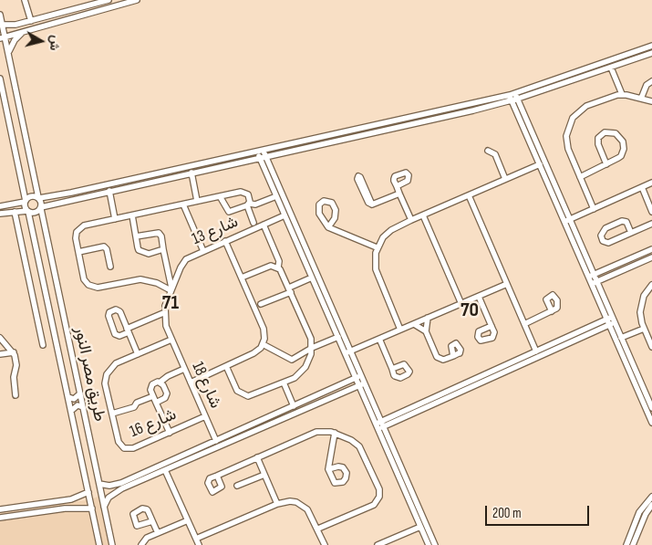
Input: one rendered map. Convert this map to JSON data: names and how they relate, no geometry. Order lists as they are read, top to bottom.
{
  "streets": {
    "street": [
      "شارع 13",
      "طريق مصر النور",
      "شارع 18",
      "شارع 16"
    ]
  },
  "crossings": [
    ["شارع 13", "شارع 18"],
    ["شارع 18", "شارع 16"]
  ],
  "districts": ["71", "70"],
  "scale_bar": "200 m",
  "north": "right"
}
